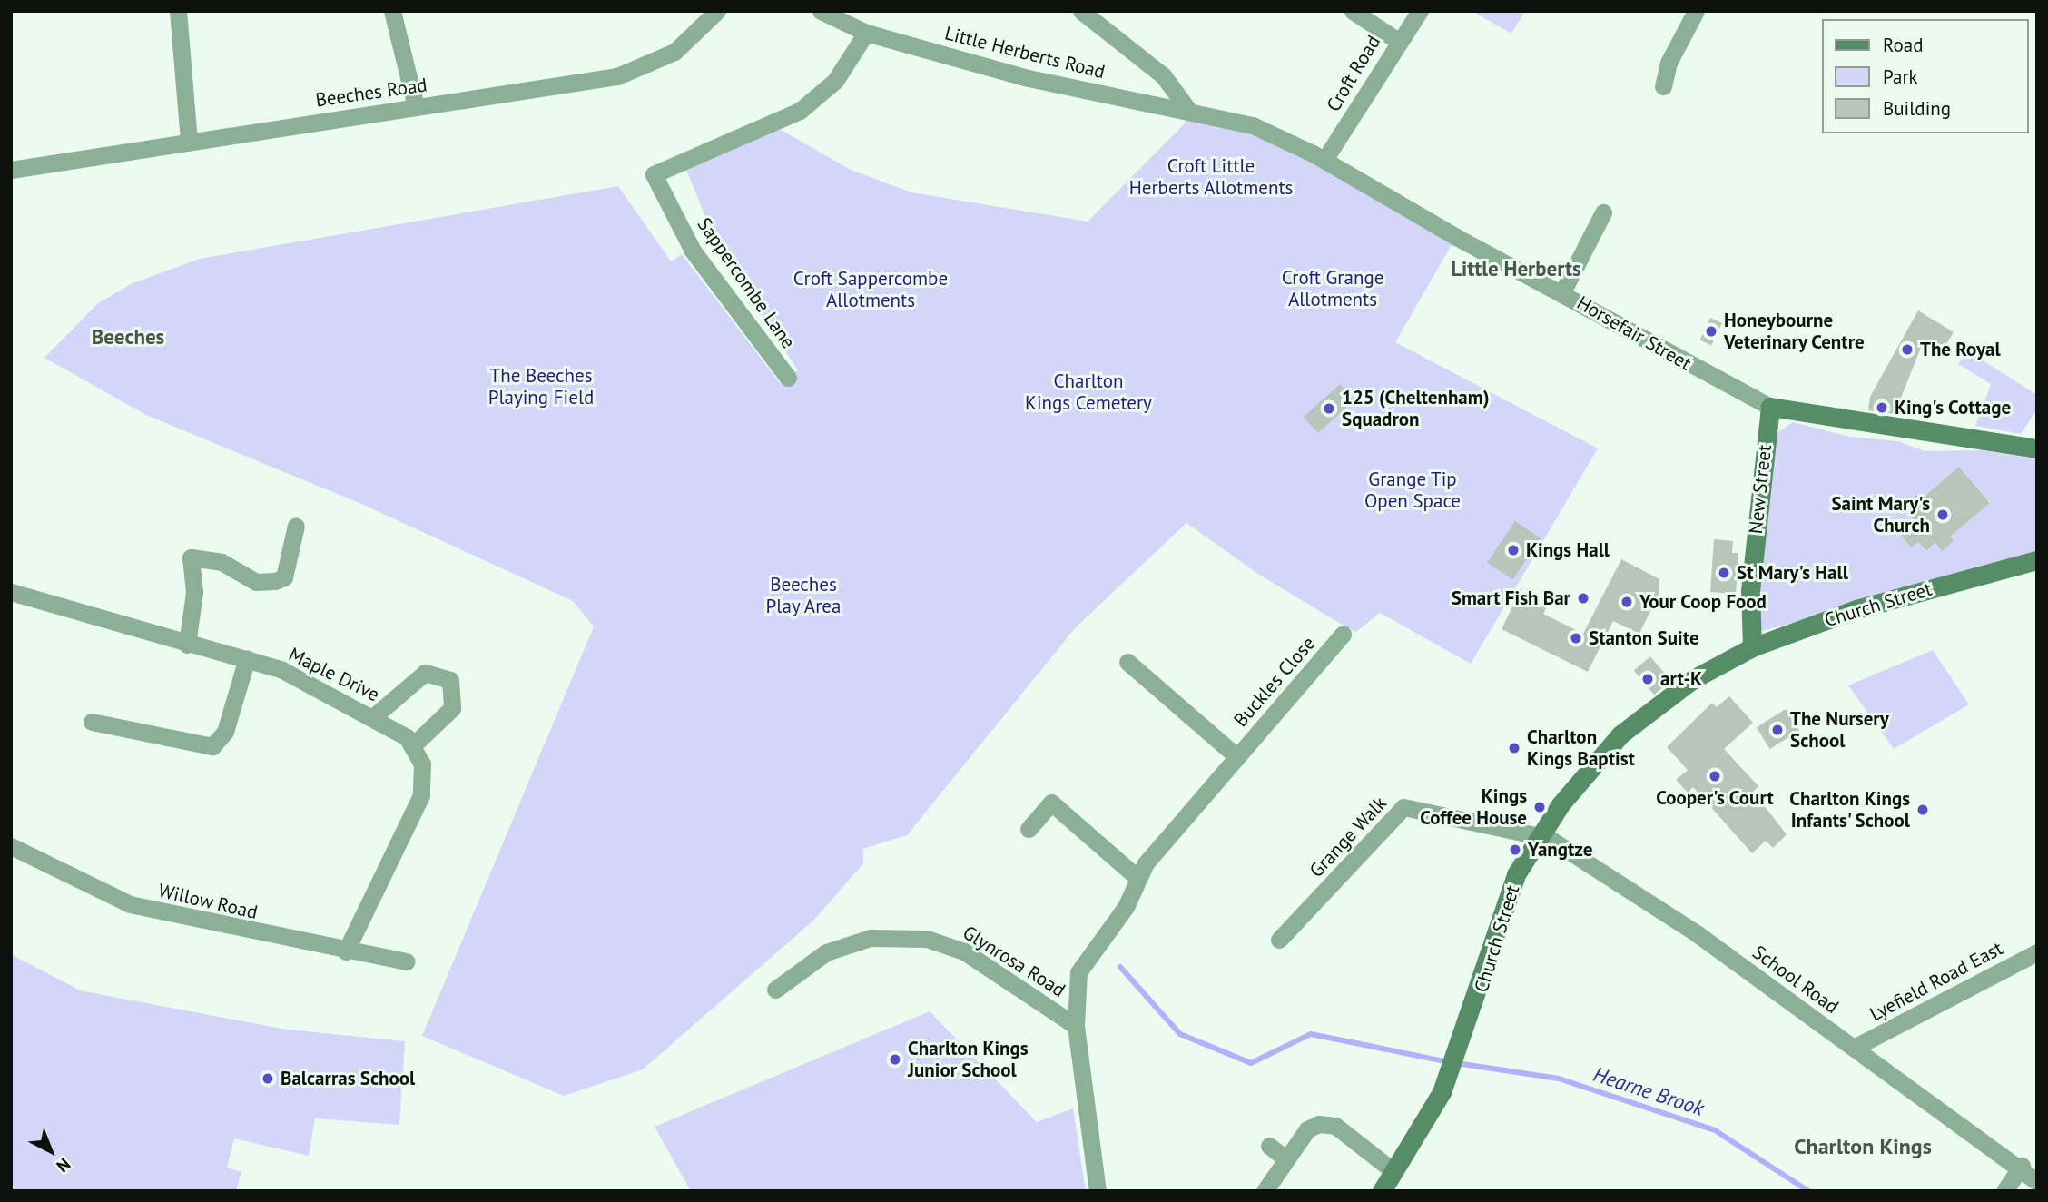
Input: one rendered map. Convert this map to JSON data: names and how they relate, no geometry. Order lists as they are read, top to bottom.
{
  "streets": {
    "street": [
      "Little Herberts Road",
      "Croft Road",
      "Beeches Road",
      "Sappercombe Lane",
      "Horsefair Street",
      "New Street",
      "Church Street",
      "Maple Drive",
      "Buckles Close",
      "Grange Walk",
      "Willow Road",
      "Glynrosa Road",
      "School Road",
      "Lyefield Road East"
    ]
  },
  "crossings": [
    ["Little Herberts Road", "Sappercombe Lane"],
    ["Little Herberts Road", "Horsefair Street"],
    ["Croft Road", "Horsefair Street"],
    ["Horsefair Street", "New Street"],
    ["New Street", "Church Street"],
    ["Church Street", "Grange Walk"],
    ["Church Street", "School Road"],
    ["Buckles Close", "Glynrosa Road"],
    ["Grange Walk", "School Road"],
    ["School Road", "Lyefield Road East"]
  ],
  "districts": ["Little Herberts", "Beeches", "Charlton Kings"],
  "water": ["Hearne Brook"],
  "parks": [
    "Croft Little Herberts Allotments",
    "Croft Grange Allotments",
    "Croft Sappercombe Allotments",
    "The Beeches Playing Field",
    "Charlton Kings Cemetery",
    "Grange Tip Open Space",
    "Beeches Play Area"
  ],
  "places": [
    "Honeybourne Veterinary Centre",
    "The Royal",
    "King's Cottage",
    "125 (Cheltenham) Squadron",
    "Saint Mary's Church",
    "Kings Hall",
    "St Mary's Hall",
    "Smart Fish Bar",
    "Your Coop Food",
    "Stanton Suite",
    "art-K",
    "The Nursery School",
    "Charlton Kings Baptist",
    "Cooper's Court",
    "Kings Coffee House",
    "Charlton Kings Infants' School",
    "Yangtze",
    "Charlton Kings Junior School",
    "Balcarras School"
  ],
  "legend": ["Road", "Park", "Building"],
  "north": "bottom right"
}
